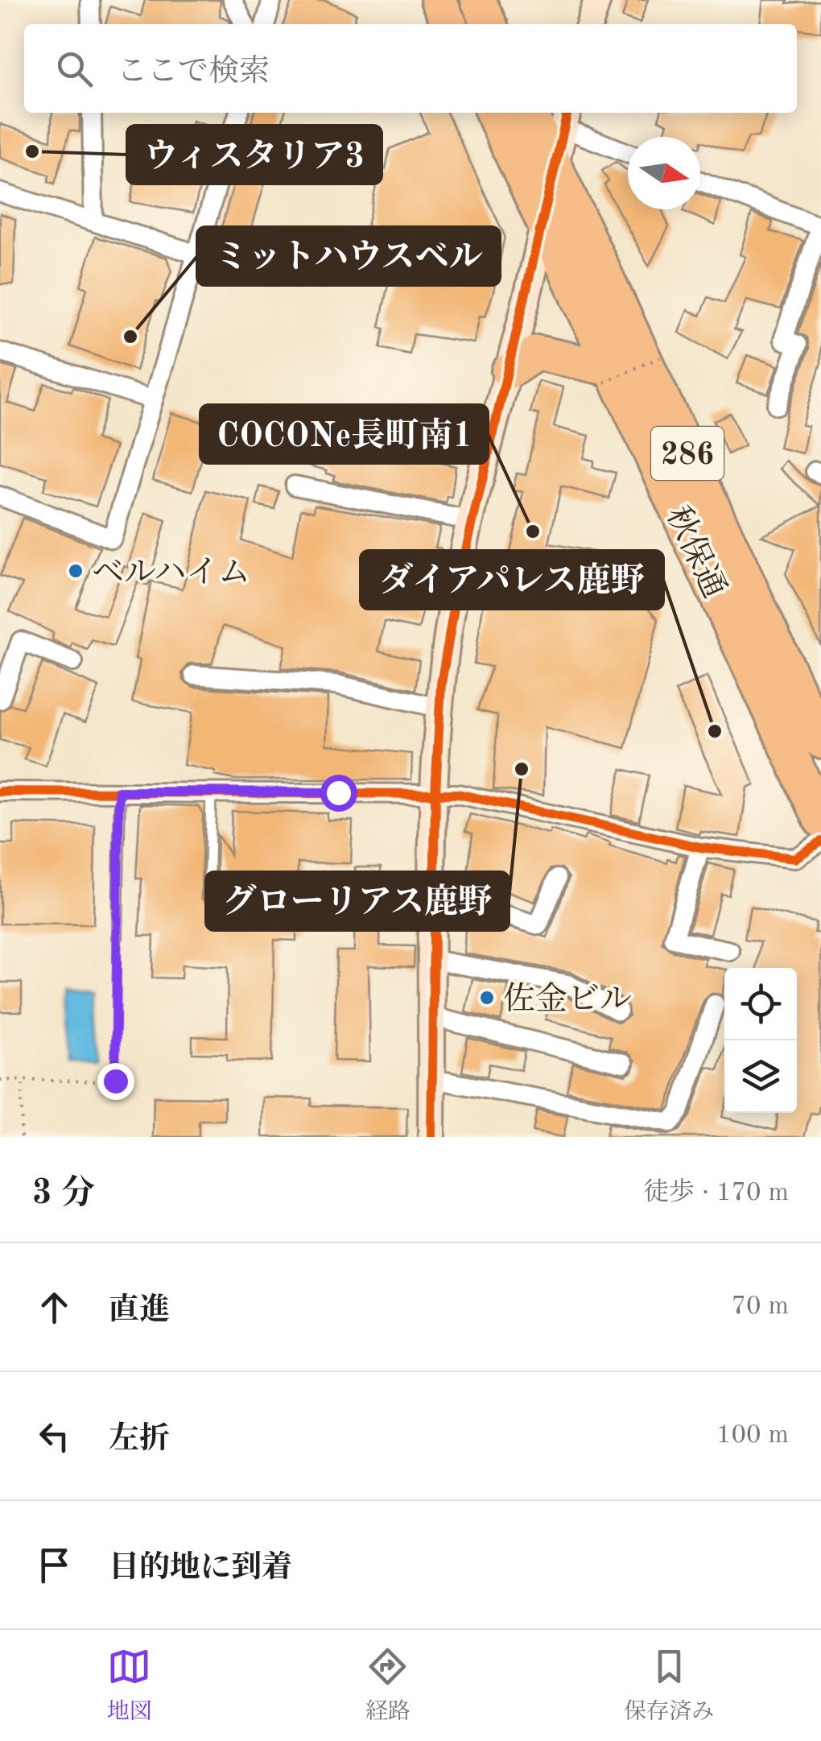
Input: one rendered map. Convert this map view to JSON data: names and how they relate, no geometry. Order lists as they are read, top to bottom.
{
  "streets": {
    "highway": ["286", "秋保通"]
  },
  "places": [
    "ウィスタリア3",
    "ミットハウスベル",
    "COCONe長町南1",
    "ベルハイム",
    "ダイアパレス鹿野",
    "グローリアス鹿野",
    "佐金ビル"
  ],
  "north": "right",
  "page": {
    "search": "ここで検索",
    "heading": ["3 分", "徒歩 · 170 m"],
    "list": [
      ["直進", "70 m"],
      ["左折", "100 m"],
      "目的地に到着"
    ],
    "nav": ["地図", "経路", "保存済み"]
  }
}
